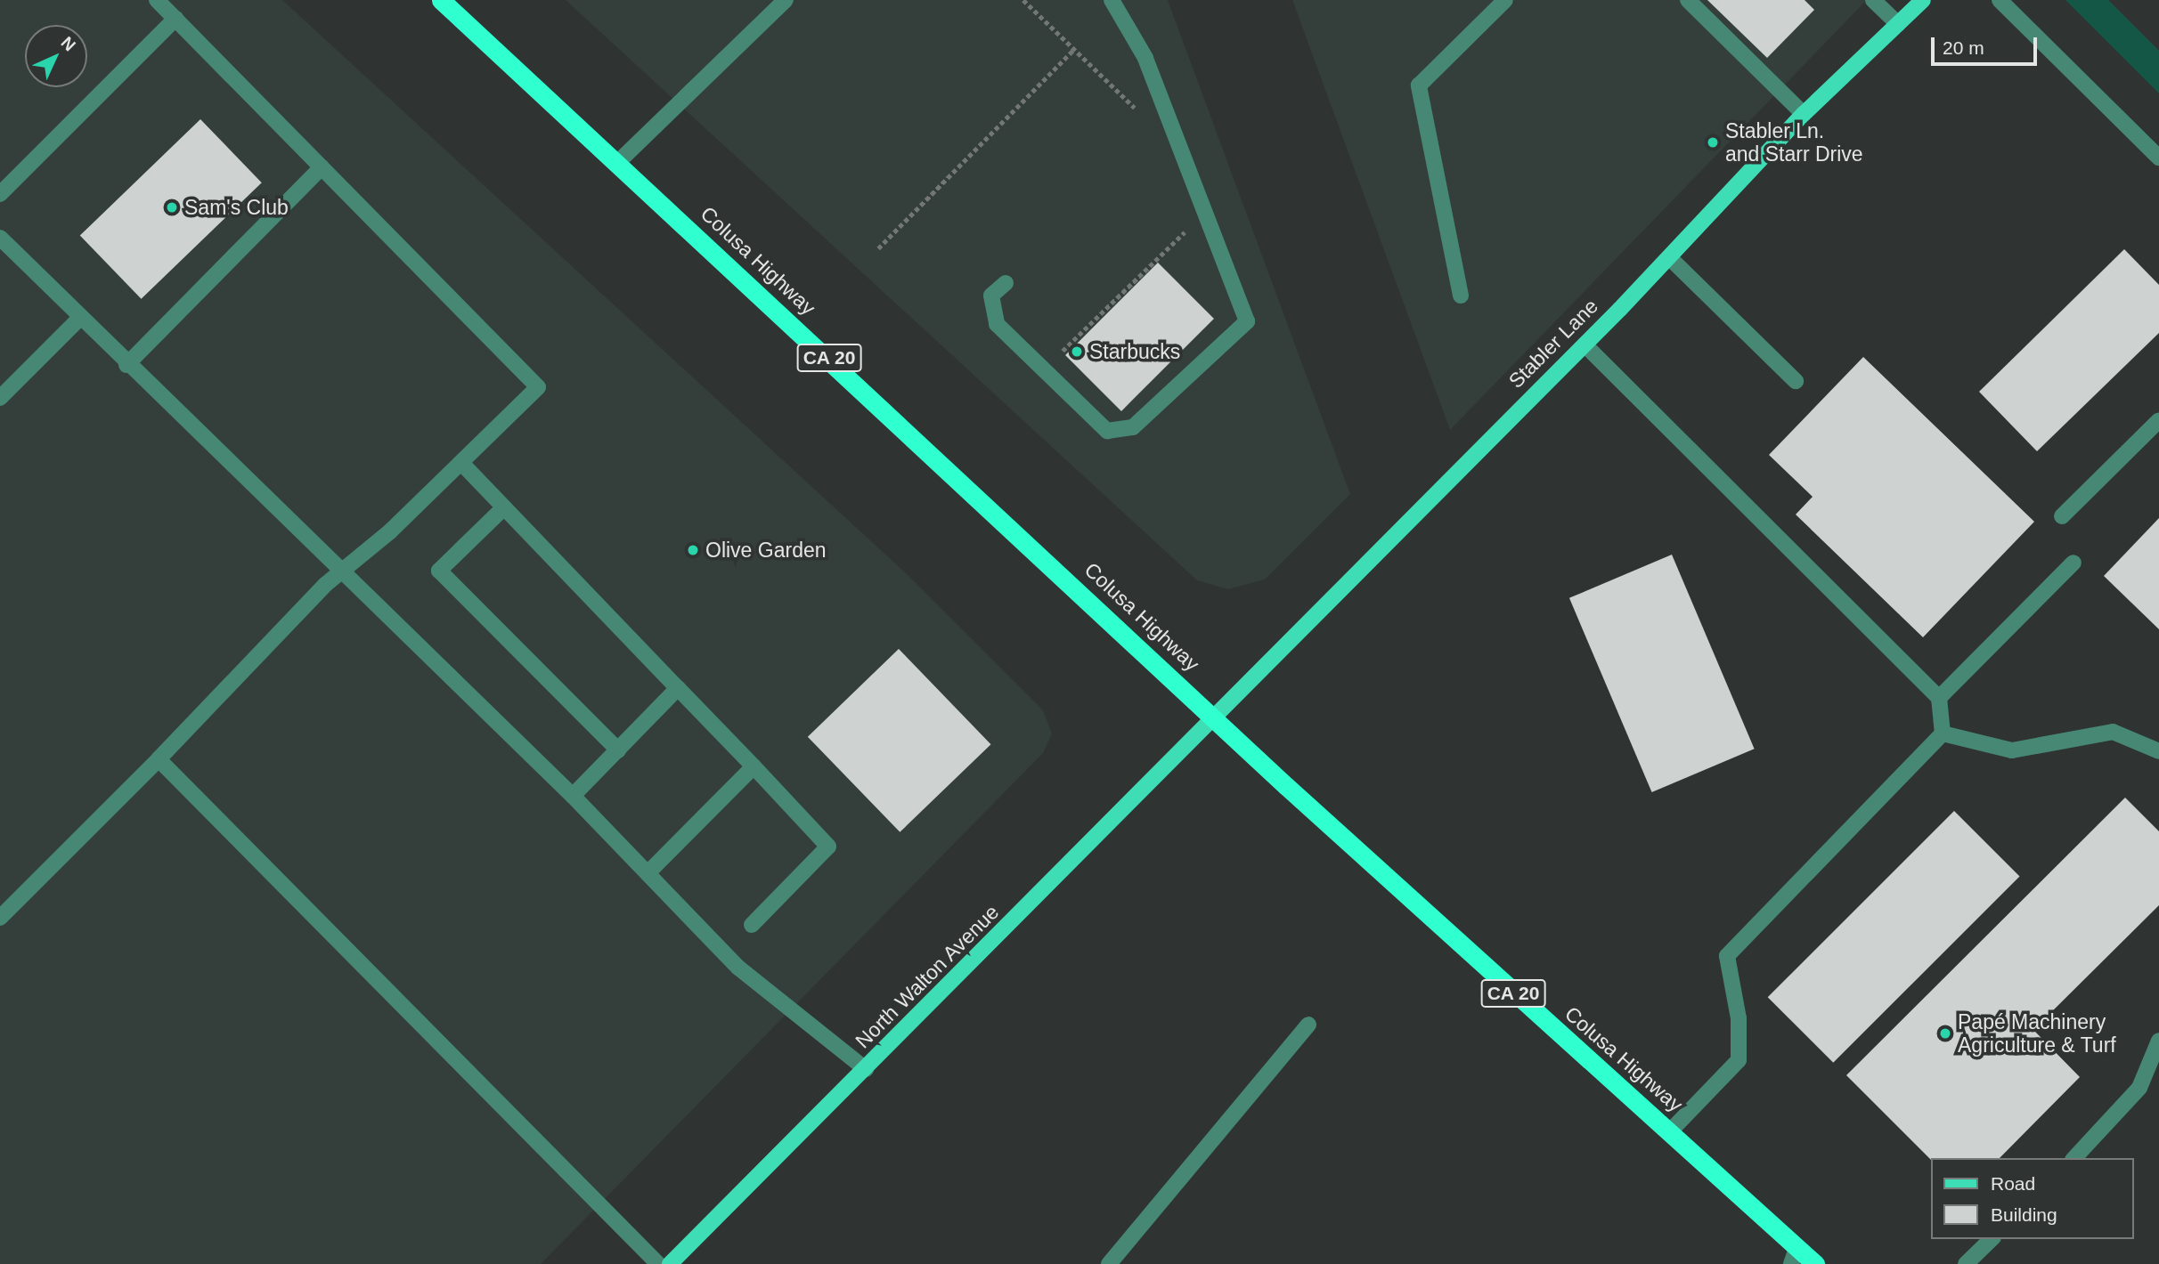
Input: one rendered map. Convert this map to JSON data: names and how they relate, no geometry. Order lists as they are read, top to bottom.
{
  "streets": {
    "highway": ["Colusa Highway", "CA 20"],
    "main road": ["Stabler Lane", "North Walton Avenue"]
  },
  "crossings": [
    ["Colusa Highway", "Stabler Lane"],
    ["Colusa Highway", "North Walton Avenue"],
    ["Stabler Lane", "North Walton Avenue"]
  ],
  "places": [
    "Stabler Ln. and Starr Drive",
    "Sam's Club",
    "Starbucks",
    "Olive Garden",
    "Papé Machinery Agriculture & Turf"
  ],
  "legend": ["Road", "Building"],
  "scale_bar": "20 m",
  "north": "top right"
}
